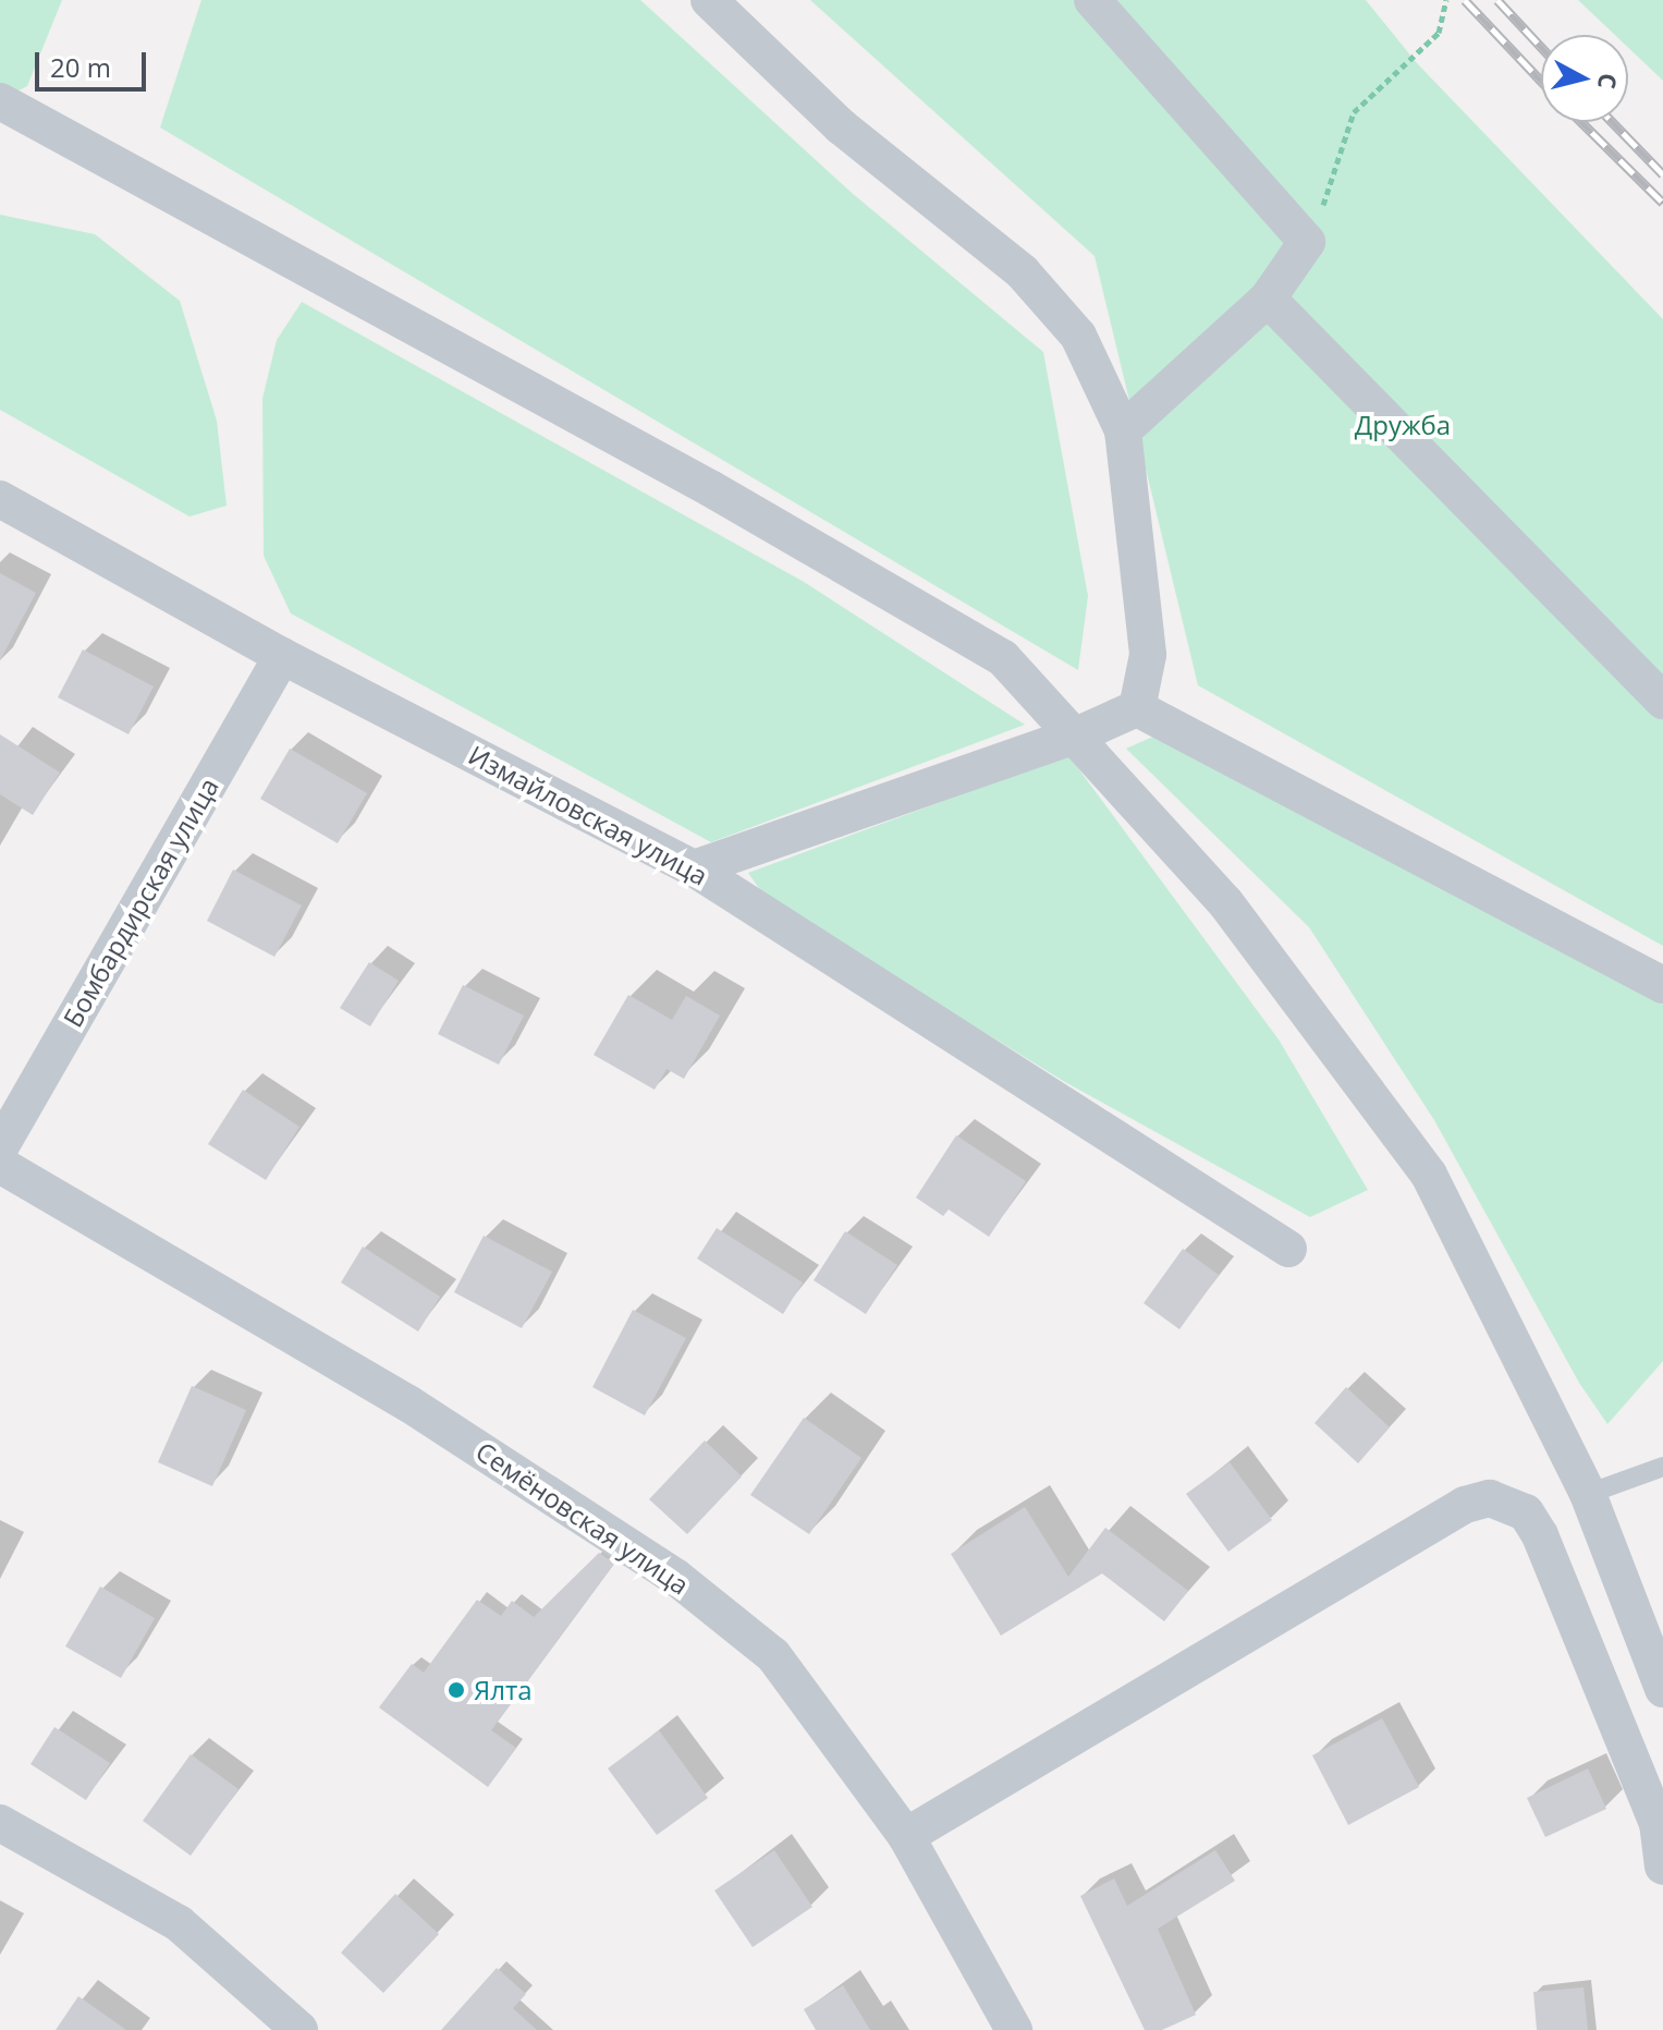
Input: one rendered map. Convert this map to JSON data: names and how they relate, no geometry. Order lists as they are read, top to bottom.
{
  "streets": {
    "street": ["Измайловская улица", "Бомбардирская улица", "Семёновская улица"]
  },
  "crossings": [
    ["Измайловская улица", "Бомбардирская улица"]
  ],
  "parks": ["Дружба"],
  "places": ["Ялта"],
  "scale_bar": "20 m",
  "north": "right"
}
